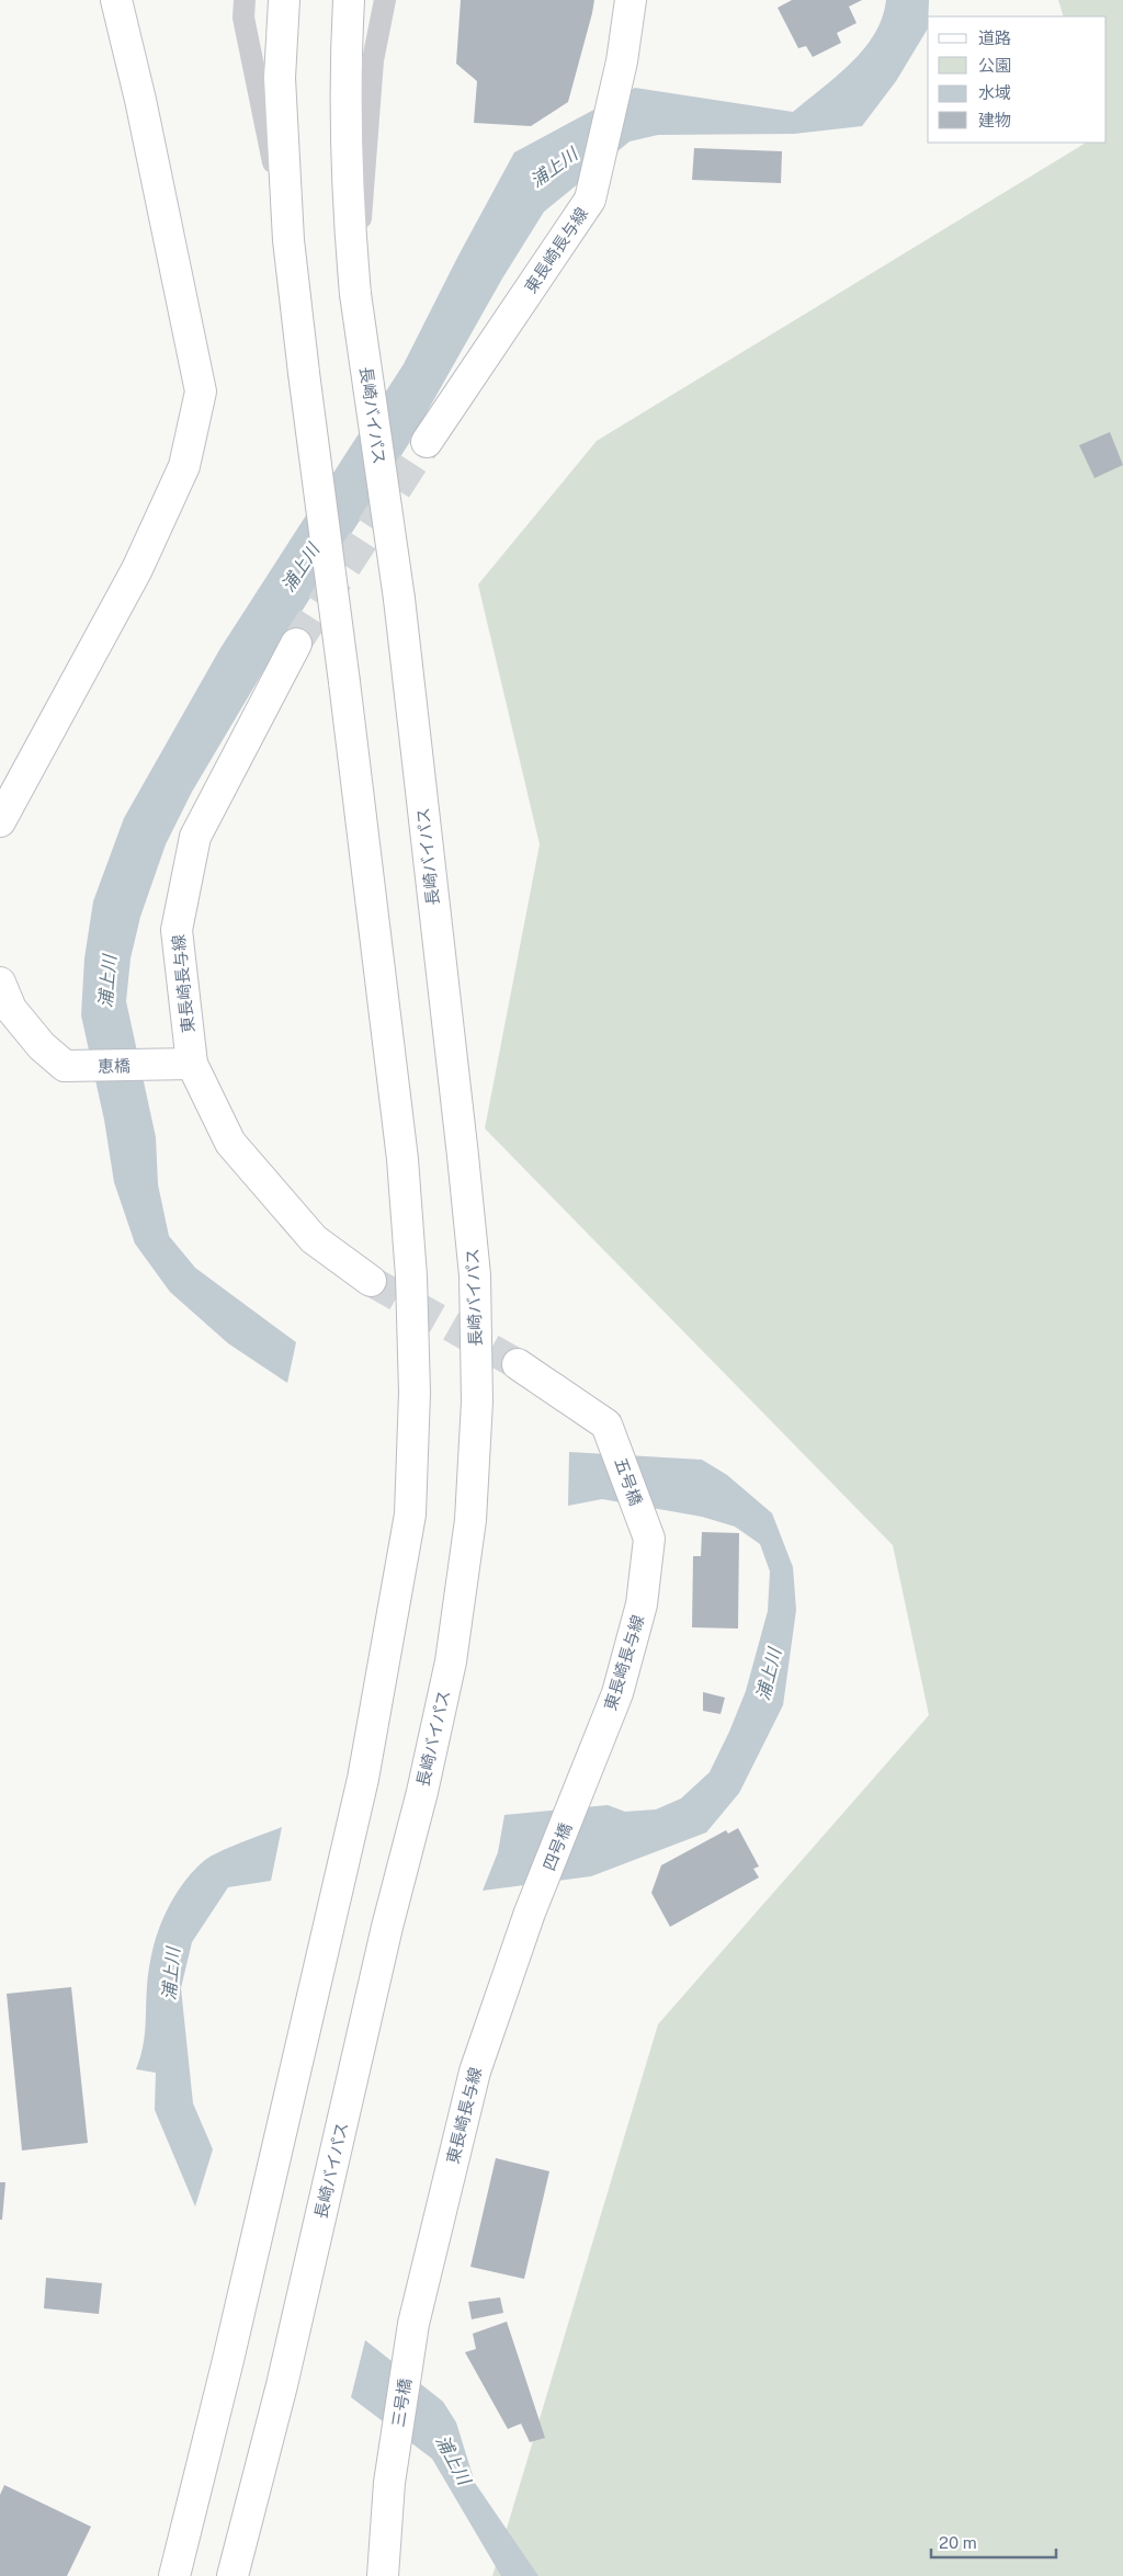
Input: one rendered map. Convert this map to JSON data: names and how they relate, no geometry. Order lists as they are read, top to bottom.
{
  "streets": {
    "main road": [
      "東長崎長与線",
      "長崎バイパス",
      "恵橋",
      "五号橋",
      "四号橋",
      "三号橋"
    ]
  },
  "crossings": [
    ["東長崎長与線", "恵橋"],
    ["東長崎長与線", "五号橋"],
    ["東長崎長与線", "四号橋"],
    ["東長崎長与線", "三号橋"]
  ],
  "water": ["浦上川"],
  "legend": [
    "道路",
    "公園",
    "水域",
    "建物"
  ],
  "scale_bar": "20 m"
}
